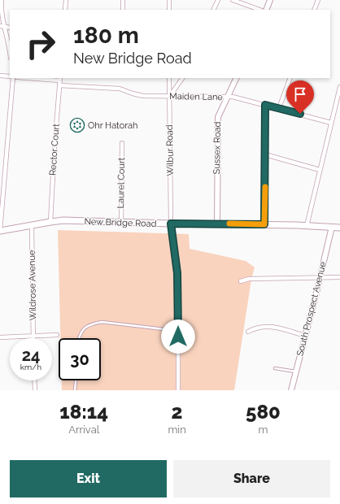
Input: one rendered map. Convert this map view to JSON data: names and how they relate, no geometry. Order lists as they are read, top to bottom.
{
  "streets": {
    "main road": ["New Bridge Road"],
    "street": [
      "Maiden Lane",
      "Sussex Road",
      "Rector Court",
      "Wilbur Road",
      "Laurel Court",
      "Wildrose Avenue",
      "South Prospect Avenue"
    ]
  },
  "crossings": [
    ["Maiden Lane", "Sussex Road"],
    ["Maiden Lane", "Rector Court"],
    ["Maiden Lane", "Wilbur Road"],
    ["Sussex Road", "New Bridge Road"],
    ["Rector Court", "New Bridge Road"],
    ["Wilbur Road", "New Bridge Road"],
    ["Laurel Court", "New Bridge Road"],
    ["New Bridge Road", "Wildrose Avenue"],
    ["New Bridge Road", "South Prospect Avenue"]
  ],
  "places": {
    "synagogue": ["Ohr Hatorah"]
  },
  "page": {
    "turn": ["180 m", "New Bridge Road"],
    "speed": "24 km/h",
    "limit": "30",
    "eta": [
      "18:14",
      "Arrival",
      "2",
      "min",
      "580",
      "m"
    ],
    "buttons": ["Exit", "Share"]
  }
}
